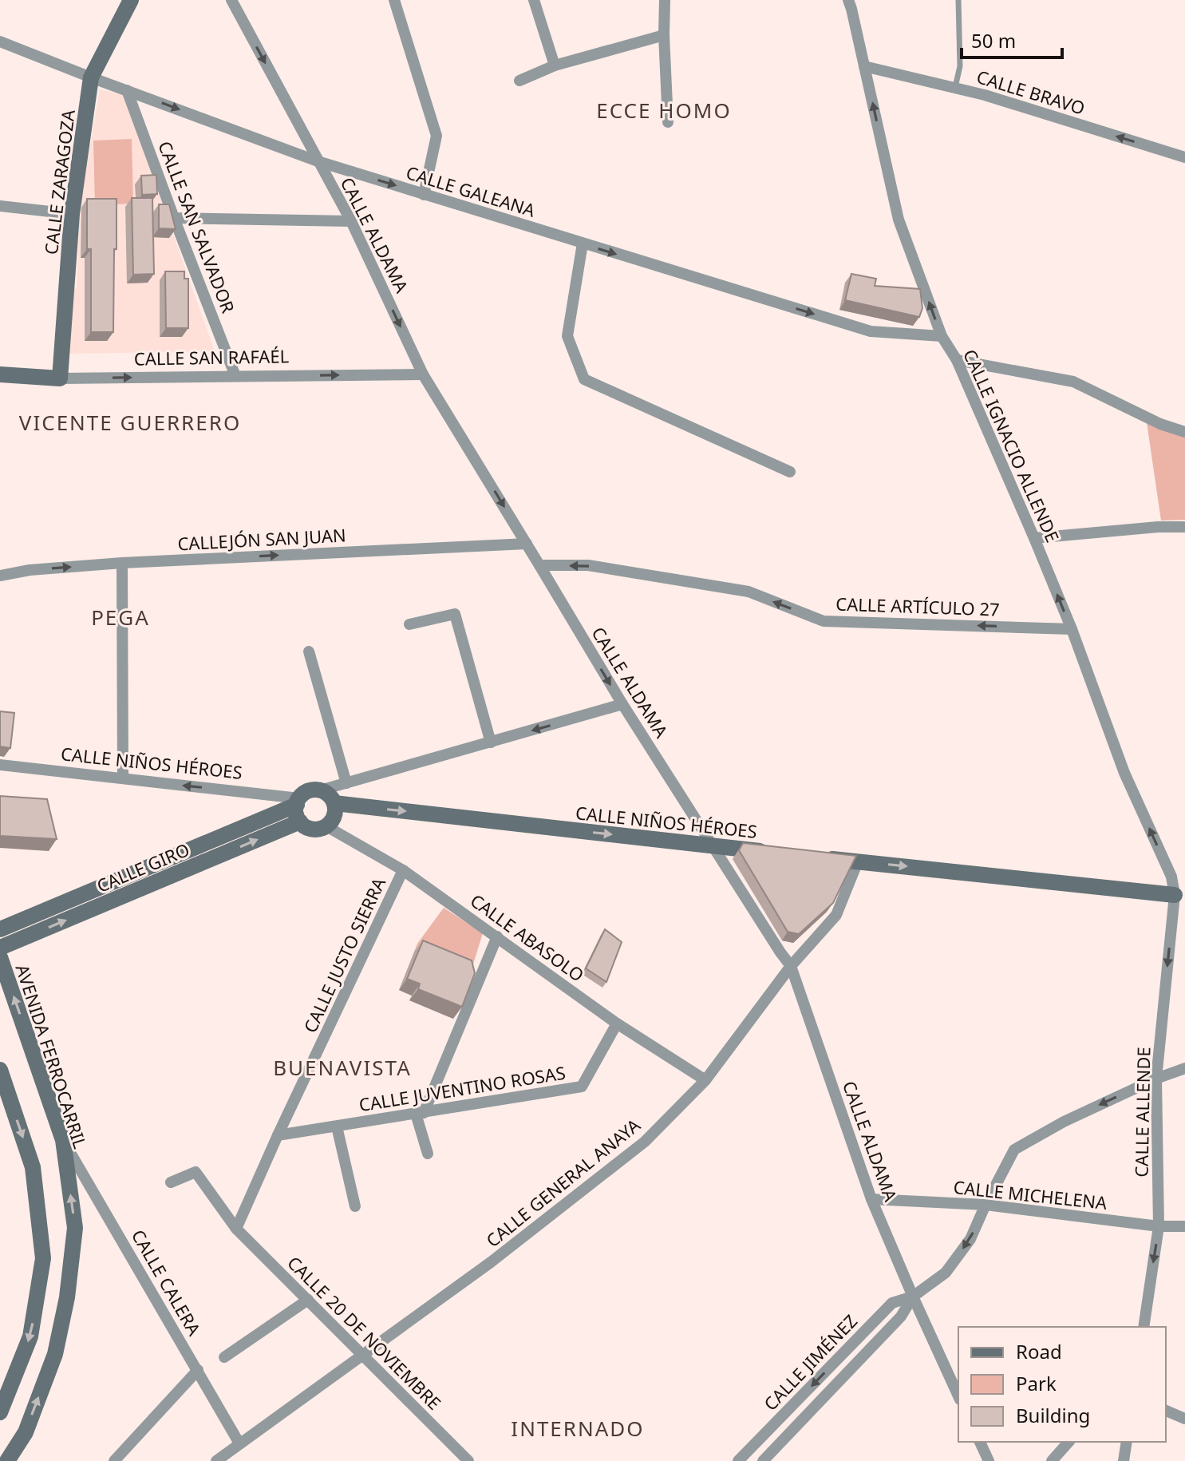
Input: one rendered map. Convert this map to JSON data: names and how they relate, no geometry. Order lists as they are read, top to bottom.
{
  "streets": {
    "street": [
      "CALLE BRAVO",
      "CALLE ZARAGOZA",
      "CALLE GALEANA",
      "CALLE SAN SALVADOR",
      "CALLE ALDAMA",
      "CALLE SAN RAFAÉL",
      "CALLE IGNACIO ALLENDE",
      "CALLEJÓN SAN JUAN",
      "CALLE ARTÍCULO 27",
      "CALLE NIÑOS HÉROES",
      "CALLE GIRO",
      "CALLE ABASOLO",
      "CALLE JUSTO SIERRA",
      "AVENIDA FERROCARRIL",
      "CALLE JUVENTINO ROSAS",
      "CALLE ALLENDE",
      "CALLE GENERAL ANAYA",
      "CALLE MICHELENA",
      "CALLE CALERA",
      "CALLE 20 DE NOVIEMBRE",
      "CALLE JIMÉNEZ"
    ]
  },
  "crossings": [
    ["CALLE BRAVO", "CALLE IGNACIO ALLENDE"],
    ["CALLE ZARAGOZA", "CALLE GALEANA"],
    ["CALLE ZARAGOZA", "CALLE SAN RAFAÉL"],
    ["CALLE GALEANA", "CALLE SAN SALVADOR"],
    ["CALLE GALEANA", "CALLE ALDAMA"],
    ["CALLE GALEANA", "CALLE IGNACIO ALLENDE"],
    ["CALLE SAN SALVADOR", "CALLE SAN RAFAÉL"],
    ["CALLE ALDAMA", "CALLE SAN RAFAÉL"],
    ["CALLE ALDAMA", "CALLEJÓN SAN JUAN"],
    ["CALLE ALDAMA", "CALLE ARTÍCULO 27"],
    ["CALLE ALDAMA", "CALLE NIÑOS HÉROES"],
    ["CALLE ALDAMA", "CALLE GENERAL ANAYA"],
    ["CALLE ALDAMA", "CALLE MICHELENA"],
    ["CALLE ALDAMA", "CALLE JIMÉNEZ"],
    ["CALLE IGNACIO ALLENDE", "CALLE ARTÍCULO 27"],
    ["CALLE IGNACIO ALLENDE", "CALLE ALLENDE"],
    ["CALLE NIÑOS HÉROES", "CALLE GIRO"],
    ["CALLE NIÑOS HÉROES", "CALLE ABASOLO"],
    ["CALLE GIRO", "CALLE ABASOLO"],
    ["CALLE ABASOLO", "CALLE JUSTO SIERRA"],
    ["CALLE ABASOLO", "CALLE JUVENTINO ROSAS"],
    ["CALLE ABASOLO", "CALLE GENERAL ANAYA"],
    ["CALLE JUSTO SIERRA", "CALLE JUVENTINO ROSAS"],
    ["CALLE JUSTO SIERRA", "CALLE 20 DE NOVIEMBRE"],
    ["AVENIDA FERROCARRIL", "CALLE CALERA"],
    ["CALLE ALLENDE", "CALLE MICHELENA"],
    ["CALLE ALLENDE", "CALLE JIMÉNEZ"],
    ["CALLE GENERAL ANAYA", "CALLE CALERA"],
    ["CALLE GENERAL ANAYA", "CALLE 20 DE NOVIEMBRE"],
    ["CALLE MICHELENA", "CALLE JIMÉNEZ"]
  ],
  "one_way": [
    "CALLE BRAVO",
    "CALLE GALEANA",
    "CALLE ALDAMA",
    "CALLE SAN RAFAÉL",
    "CALLE IGNACIO ALLENDE",
    "CALLEJÓN SAN JUAN",
    "CALLE ARTÍCULO 27",
    "CALLE ALLENDE"
  ],
  "districts": [
    "ECCE HOMO",
    "VICENTE GUERRERO",
    "PEGA",
    "BUENAVISTA",
    "INTERNADO"
  ],
  "legend": ["Road", "Park", "Building"],
  "scale_bar": "50 m"
}
